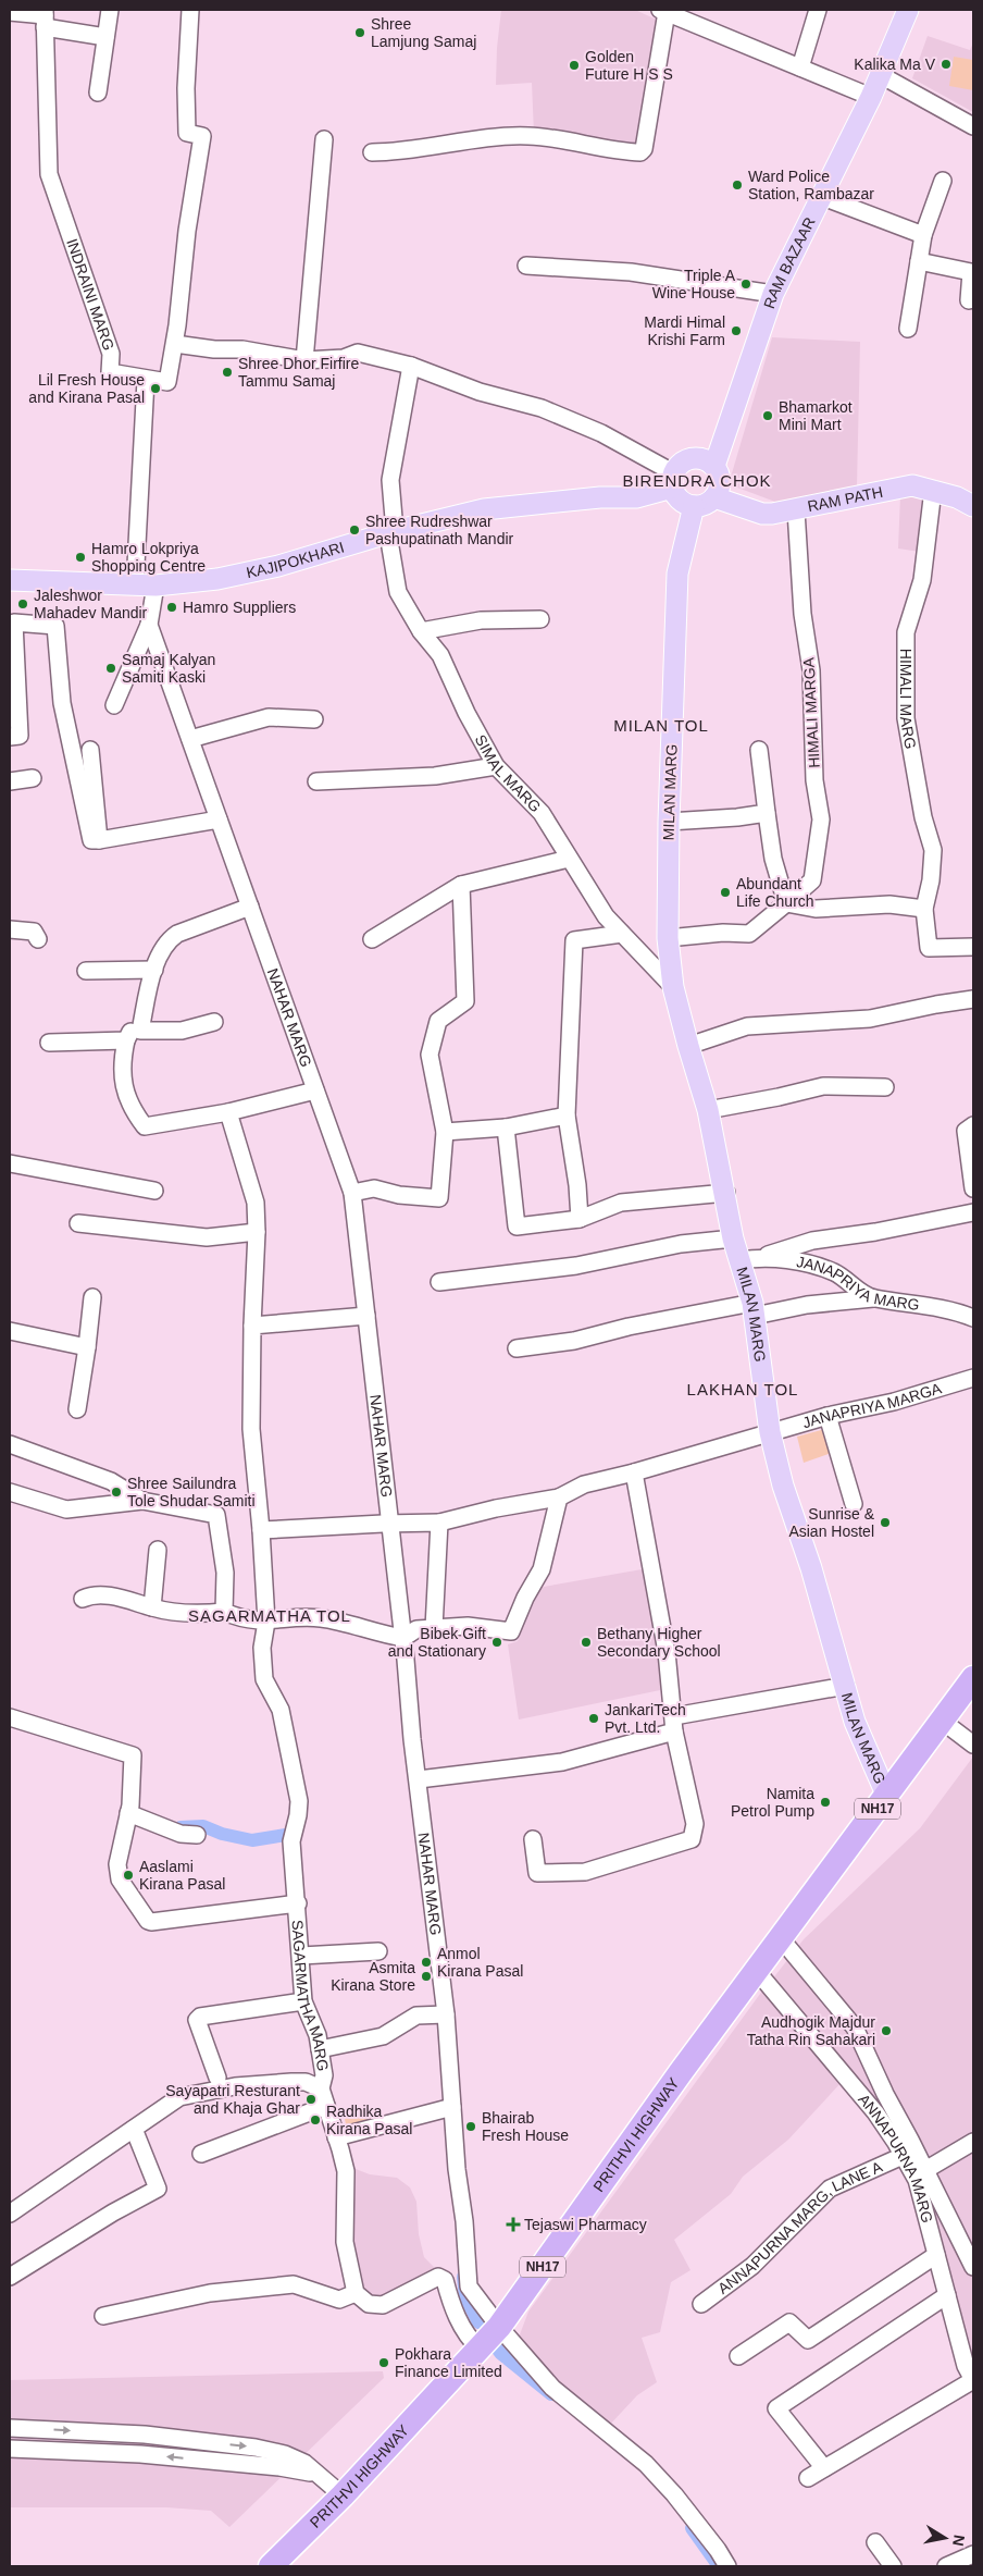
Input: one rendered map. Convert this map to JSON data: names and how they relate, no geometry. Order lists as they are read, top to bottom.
{
  "streets": {
    "highway": ["NH17", "PRITHVI HIGHWAY"],
    "main road": [
      "RAM BAZAAR",
      "RAM PATH",
      "KAJIPOKHARI",
      "MILAN MARG"
    ],
    "street": [
      "INDRAINI MARG",
      "HIMALI MARG",
      "HIMALI MARGA",
      "SIMAL MARG",
      "NAHAR MARG",
      "JANAPRIYA MARG",
      "JANAPRIYA MARGA",
      "SAGARMATHA MARG",
      "ANNAPURNA MARG",
      "ANNAPURNA MARG, LANE A"
    ]
  },
  "crossings": [
    ["RAM BAZAAR", "RAM PATH"],
    ["RAM BAZAAR", "KAJIPOKHARI"],
    ["RAM BAZAAR", "MILAN MARG"],
    ["RAM PATH", "KAJIPOKHARI"],
    ["RAM PATH", "HIMALI MARG"],
    ["RAM PATH", "HIMALI MARGA"],
    ["RAM PATH", "MILAN MARG"],
    ["KAJIPOKHARI", "SIMAL MARG"],
    ["KAJIPOKHARI", "MILAN MARG"],
    ["KAJIPOKHARI", "NAHAR MARG"],
    ["HIMALI MARGA", "MILAN MARG"],
    ["SIMAL MARG", "MILAN MARG"],
    ["MILAN MARG", "JANAPRIYA MARG"],
    ["MILAN MARG", "JANAPRIYA MARGA"],
    ["MILAN MARG", "PRITHVI HIGHWAY"],
    ["NAHAR MARG", "JANAPRIYA MARGA"],
    ["JANAPRIYA MARGA", "SAGARMATHA MARG"],
    ["PRITHVI HIGHWAY", "ANNAPURNA MARG"],
    ["ANNAPURNA MARG", "ANNAPURNA MARG, LANE A"]
  ],
  "districts": [
    "BIRENDRA CHOK",
    "MILAN TOL",
    "LAKHAN TOL",
    "SAGARMATHA TOL"
  ],
  "places": {
    "other": [
      "Shree Lamjung Samaj",
      "Kalika Ma V",
      "Golden Future H S S",
      "Ward Police Station, Rambazar",
      "Triple A Wine House",
      "Mardi Himal Krishi Farm",
      "Shree Dhor Firfire Tammu Samaj",
      "Lil Fresh House and Kirana Pasal",
      "Bhamarkot Mini Mart",
      "Shree Rudreshwar Pashupatinath Mandir",
      "Hamro Lokpriya Shopping Centre",
      "Jaleshwor Mahadev Mandir",
      "Hamro Suppliers",
      "Samaj Kalyan Samiti Kaski",
      "Abundant Life Church",
      "Shree Sailundra Tole Shudar Samiti",
      "Sunrise & Asian Hostel",
      "Bibek Gift and Stationary",
      "Bethany Higher Secondary School",
      "JankariTech Pvt. Ltd.",
      "Namita Petrol Pump",
      "Aaslami Kirana Pasal",
      "Anmol Kirana Pasal",
      "Asmita Kirana Store",
      "Audhogik Majdur Tatha Rin Sahakari",
      "Sayapatri Resturant and Khaja Ghar",
      "Radhika Kirana Pasal",
      "Bhairab Fresh House",
      "Pokhara Finance Limited"
    ],
    "health": ["Tejaswi Pharmacy"]
  },
  "north": "right"
}
